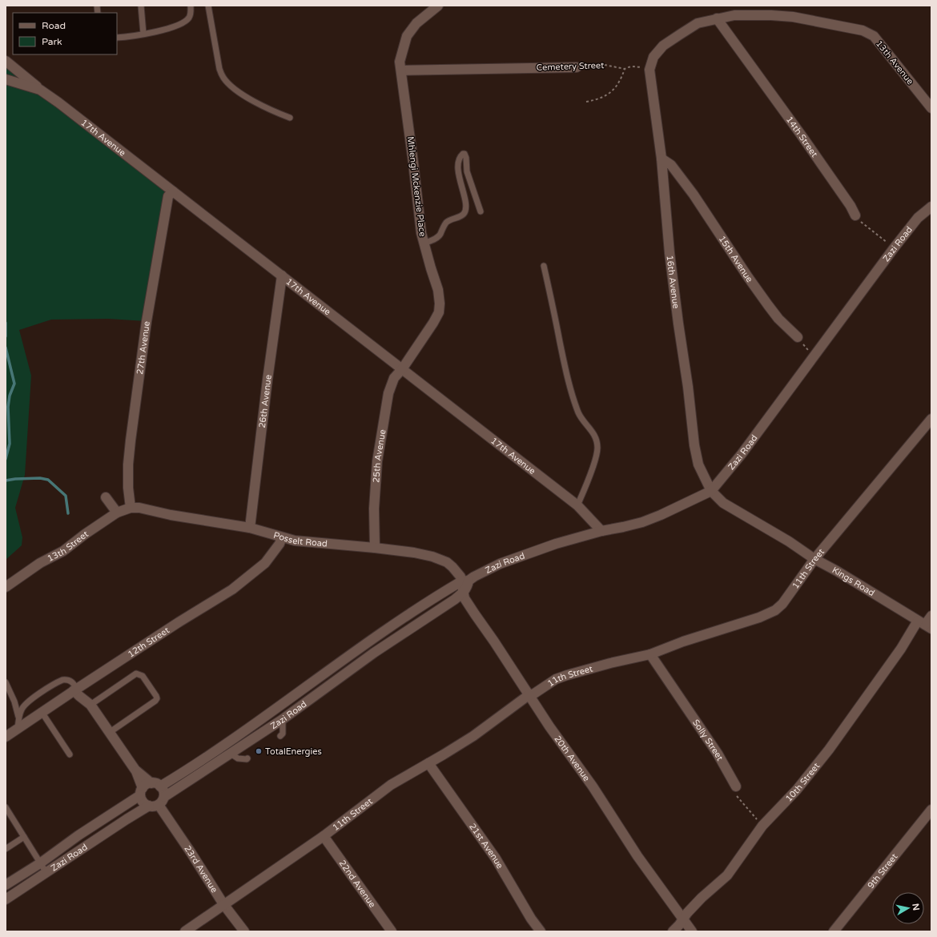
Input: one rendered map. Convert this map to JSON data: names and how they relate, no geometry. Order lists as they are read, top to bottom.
{
  "streets": {
    "street": [
      "13th Avenue",
      "Cemetery Street",
      "14th Street",
      "17th Avenue",
      "Mhlengi Mckenzie Place",
      "Zazi Road",
      "15th Avenue",
      "16th Avenue",
      "27th Avenue",
      "26th Avenue",
      "25th Avenue",
      "Posselt Road",
      "13th Street",
      "11th Street",
      "Kings Road",
      "12th Street",
      "Solly Street",
      "20th Avenue",
      "10th Street",
      "21st Avenue",
      "23rd Avenue",
      "9th Street",
      "22nd Avenue"
    ]
  },
  "crossings": [
    ["13th Avenue", "14th Street"],
    ["Cemetery Street", "Mhlengi Mckenzie Place"],
    ["Cemetery Street", "16th Avenue"],
    ["17th Avenue", "Mhlengi Mckenzie Place"],
    ["17th Avenue", "Zazi Road"],
    ["17th Avenue", "27th Avenue"],
    ["17th Avenue", "26th Avenue"],
    ["17th Avenue", "25th Avenue"],
    ["Mhlengi Mckenzie Place", "25th Avenue"],
    ["Zazi Road", "16th Avenue"],
    ["Zazi Road", "Posselt Road"],
    ["Zazi Road", "Kings Road"],
    ["Zazi Road", "20th Avenue"],
    ["Zazi Road", "23rd Avenue"],
    ["15th Avenue", "16th Avenue"],
    ["16th Avenue", "Kings Road"],
    ["27th Avenue", "Posselt Road"],
    ["27th Avenue", "13th Street"],
    ["26th Avenue", "Posselt Road"],
    ["25th Avenue", "Posselt Road"],
    ["Posselt Road", "13th Street"],
    ["Posselt Road", "12th Street"],
    ["Posselt Road", "20th Avenue"],
    ["11th Street", "Kings Road"],
    ["11th Street", "Solly Street"],
    ["11th Street", "20th Avenue"],
    ["11th Street", "21st Avenue"],
    ["11th Street", "23rd Avenue"],
    ["11th Street", "22nd Avenue"],
    ["Kings Road", "10th Street"],
    ["20th Avenue", "10th Street"]
  ],
  "places": ["TotalEnergies"],
  "legend": ["Road", "Park"],
  "north": "right"
}
